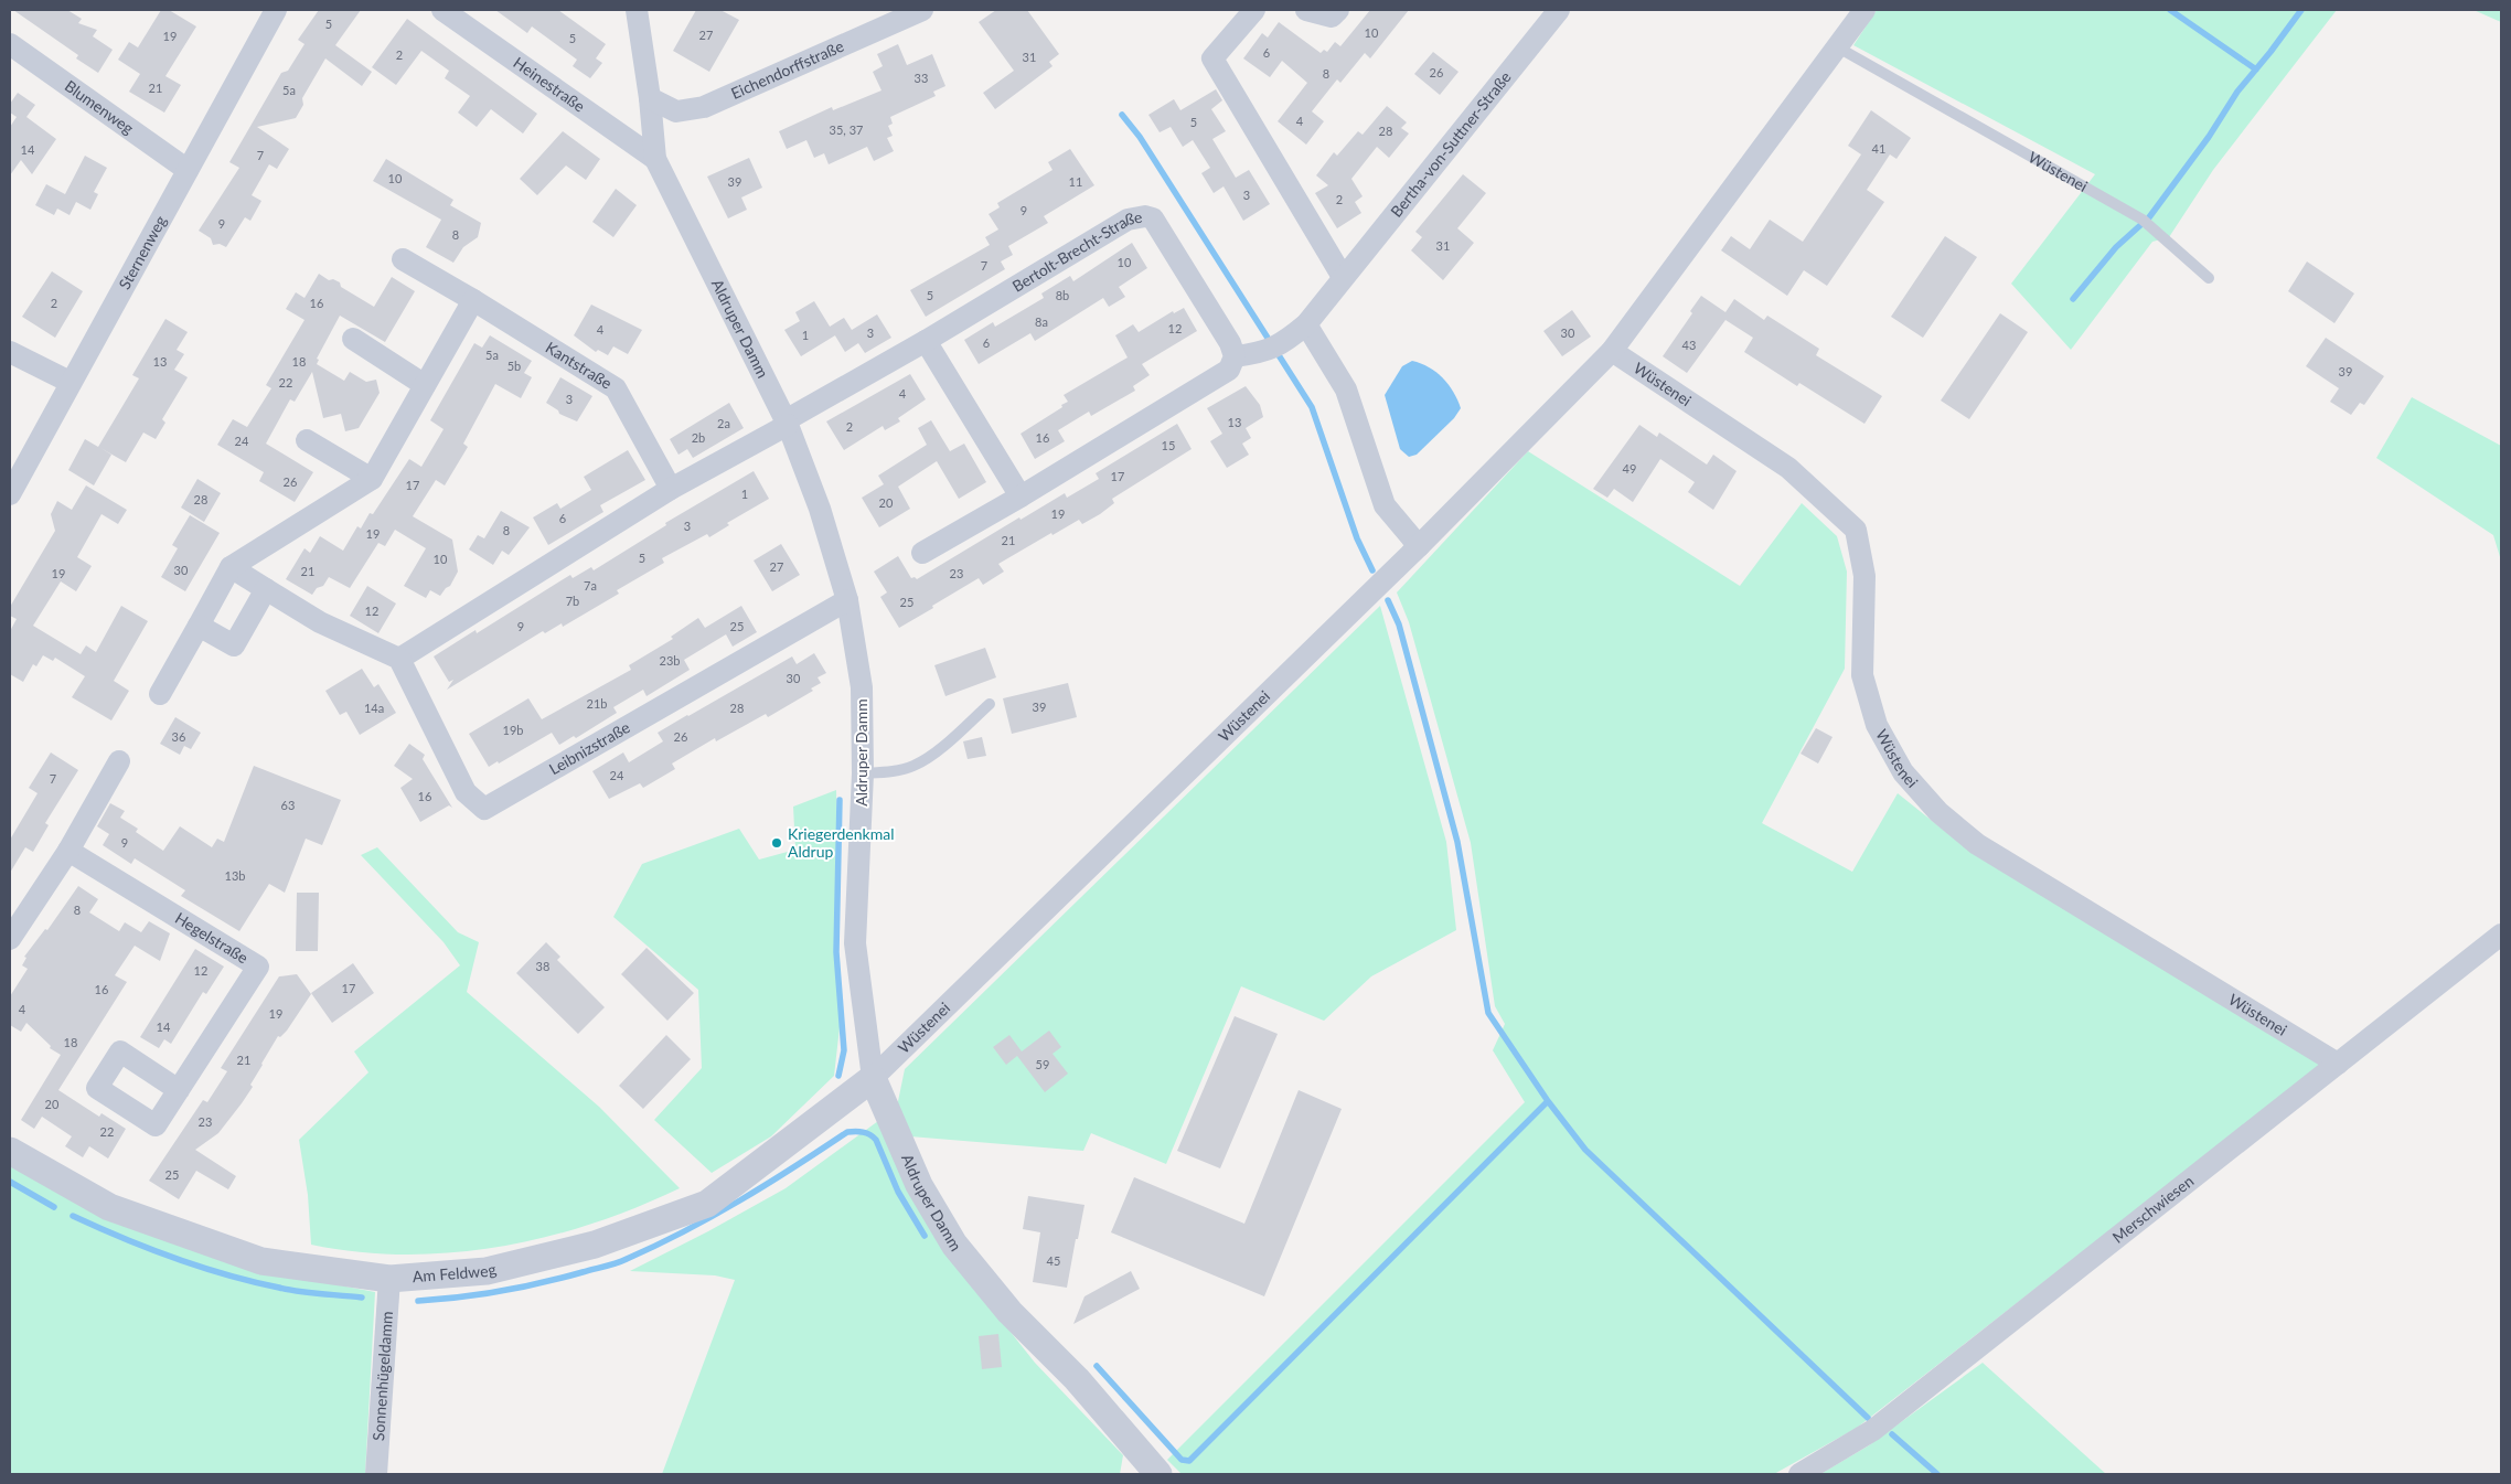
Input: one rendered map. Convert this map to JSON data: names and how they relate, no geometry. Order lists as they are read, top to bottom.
{
  "streets": {
    "street": [
      "Eichendorffstraße",
      "Heinestraße",
      "Blumenweg",
      "Bertha-von-Suttner-Straße",
      "Wüstenei",
      "Sternenweg",
      "Bertolt-Brecht-Straße",
      "Aldruper Damm",
      "Kantstraße",
      "Leibnizstraße",
      "Hegelstraße",
      "Merschwiesen",
      "Am Feldweg",
      "Sonnenhügeldamm"
    ]
  },
  "crossings": [
    ["Eichendorffstraße", "Aldruper Damm"],
    ["Heinestraße", "Aldruper Damm"],
    ["Blumenweg", "Sternenweg"],
    ["Bertha-von-Suttner-Straße", "Bertolt-Brecht-Straße"],
    ["Wüstenei", "Aldruper Damm"],
    ["Wüstenei", "Merschwiesen"],
    ["Wüstenei", "Am Feldweg"],
    ["Bertolt-Brecht-Straße", "Aldruper Damm"],
    ["Aldruper Damm", "Leibnizstraße"],
    ["Aldruper Damm", "Am Feldweg"],
    ["Am Feldweg", "Sonnenhügeldamm"]
  ],
  "places": ["Kriegerdenkmal Aldrup"],
  "house_numbers": [
    "5",
    "10",
    "27",
    "19",
    "5",
    "6",
    "2",
    "31",
    "26",
    "8",
    "33",
    "21",
    "5a",
    "4",
    "5",
    "35, 37",
    "28",
    "41",
    "14",
    "7",
    "10",
    "39",
    "11",
    "3",
    "2",
    "9",
    "9",
    "8",
    "31",
    "10",
    "7",
    "5",
    "8b",
    "2",
    "16",
    "8a",
    "12",
    "4",
    "3",
    "30",
    "1",
    "6",
    "43",
    "5a",
    "13",
    "18",
    "5b",
    "39",
    "22",
    "4",
    "3",
    "13",
    "2a",
    "2",
    "2b",
    "16",
    "24",
    "15",
    "49",
    "17",
    "26",
    "17",
    "1",
    "28",
    "20",
    "19",
    "6",
    "3",
    "8",
    "19",
    "21",
    "5",
    "10",
    "27",
    "30",
    "21",
    "19",
    "23",
    "7a",
    "7b",
    "25",
    "12",
    "9",
    "25",
    "23b",
    "30",
    "21b",
    "39",
    "14a",
    "28",
    "19b",
    "36",
    "26",
    "24",
    "7",
    "16",
    "63",
    "9",
    "13b",
    "8",
    "38",
    "12",
    "17",
    "16",
    "4",
    "19",
    "14",
    "18",
    "21",
    "59",
    "20",
    "23",
    "22",
    "25",
    "45"
  ]
}
